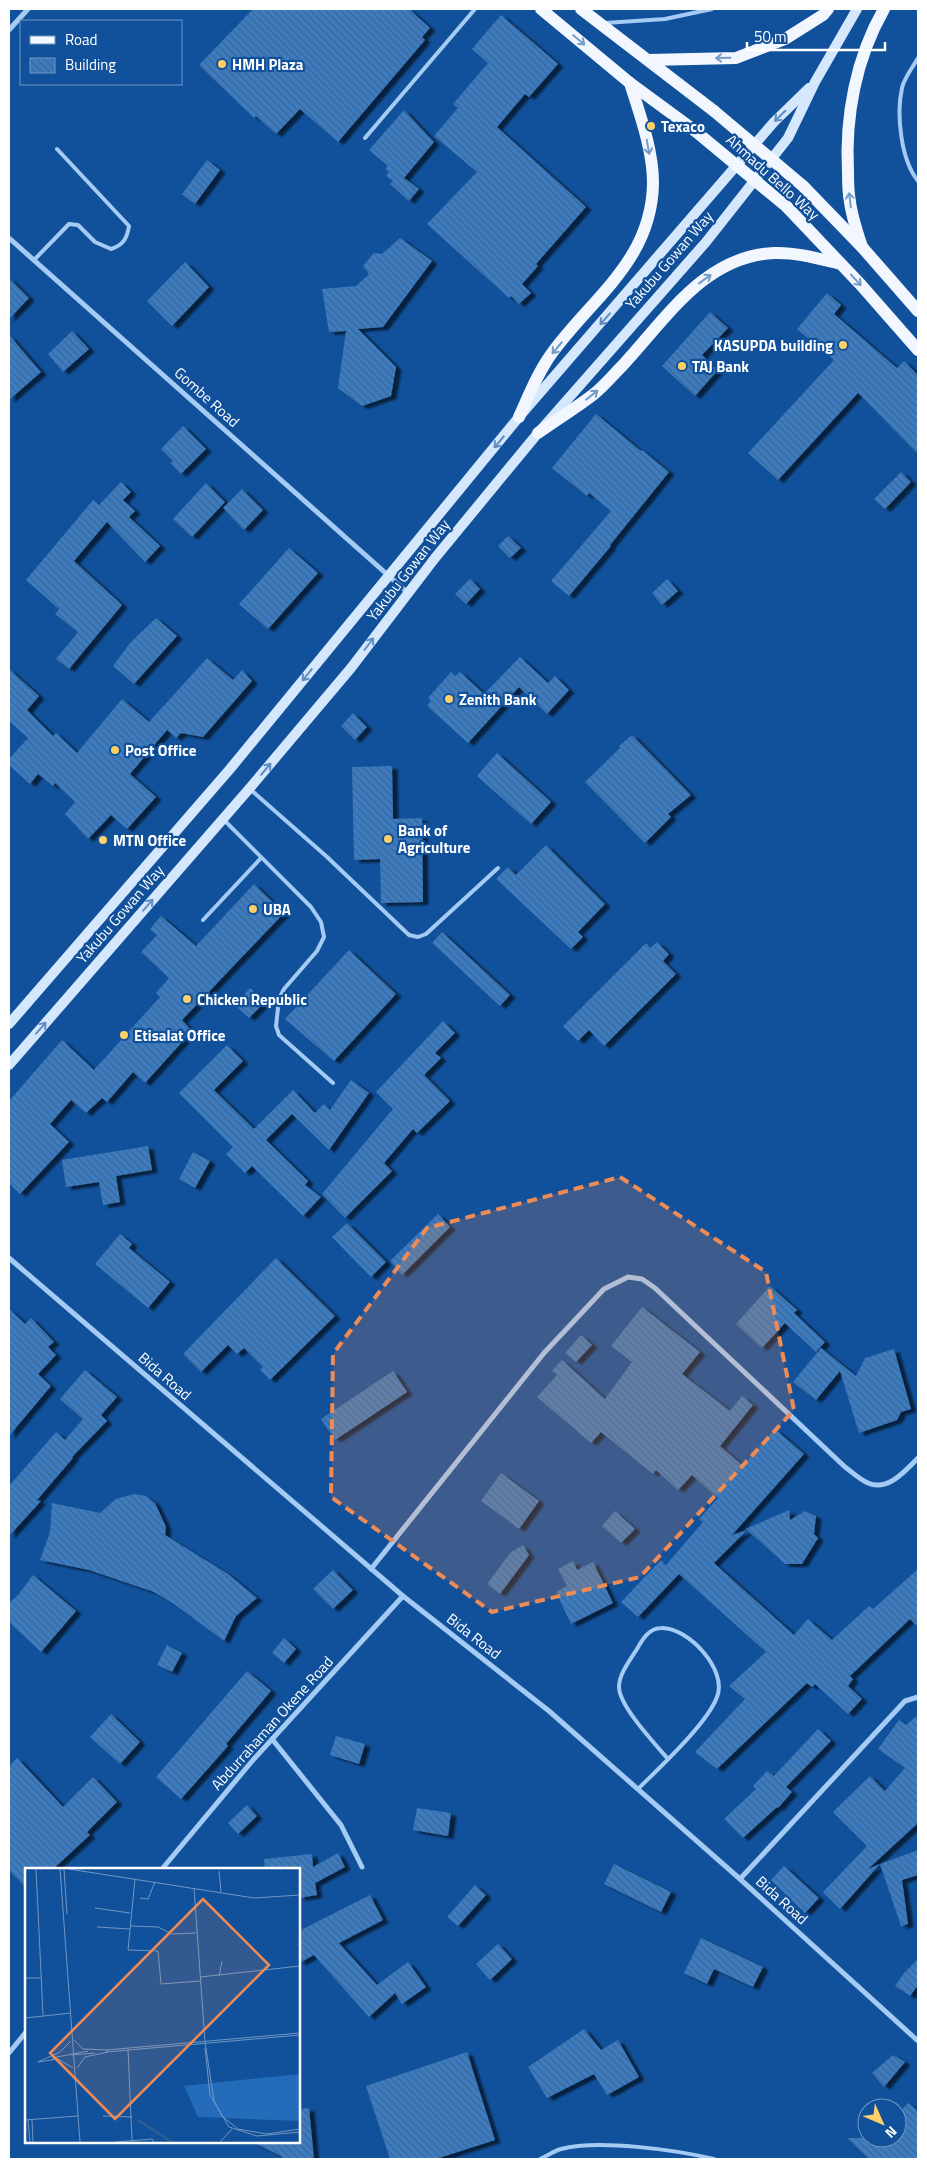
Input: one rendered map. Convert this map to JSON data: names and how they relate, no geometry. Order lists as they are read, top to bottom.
{
  "streets": {
    "main road": ["Ahmadu Bello Way"],
    "street": [
      "Yakubu Gowan Way",
      "Gombe Road",
      "Bida Road",
      "Abdurrahaman Okene Road"
    ]
  },
  "crossings": [
    ["Yakubu Gowan Way", "Gombe Road"],
    ["Bida Road", "Abdurrahaman Okene Road"]
  ],
  "places": [
    "HMH Plaza",
    "Texaco",
    "KASUPDA building",
    "TAJ Bank",
    "Zenith Bank",
    "Post Office",
    "Bank of Agriculture",
    "MTN Office",
    "UBA",
    "Chicken Republic",
    "Etisalat Office"
  ],
  "legend": ["Road", "Building"],
  "scale_bar": "50 m",
  "north": "bottom right"
}
